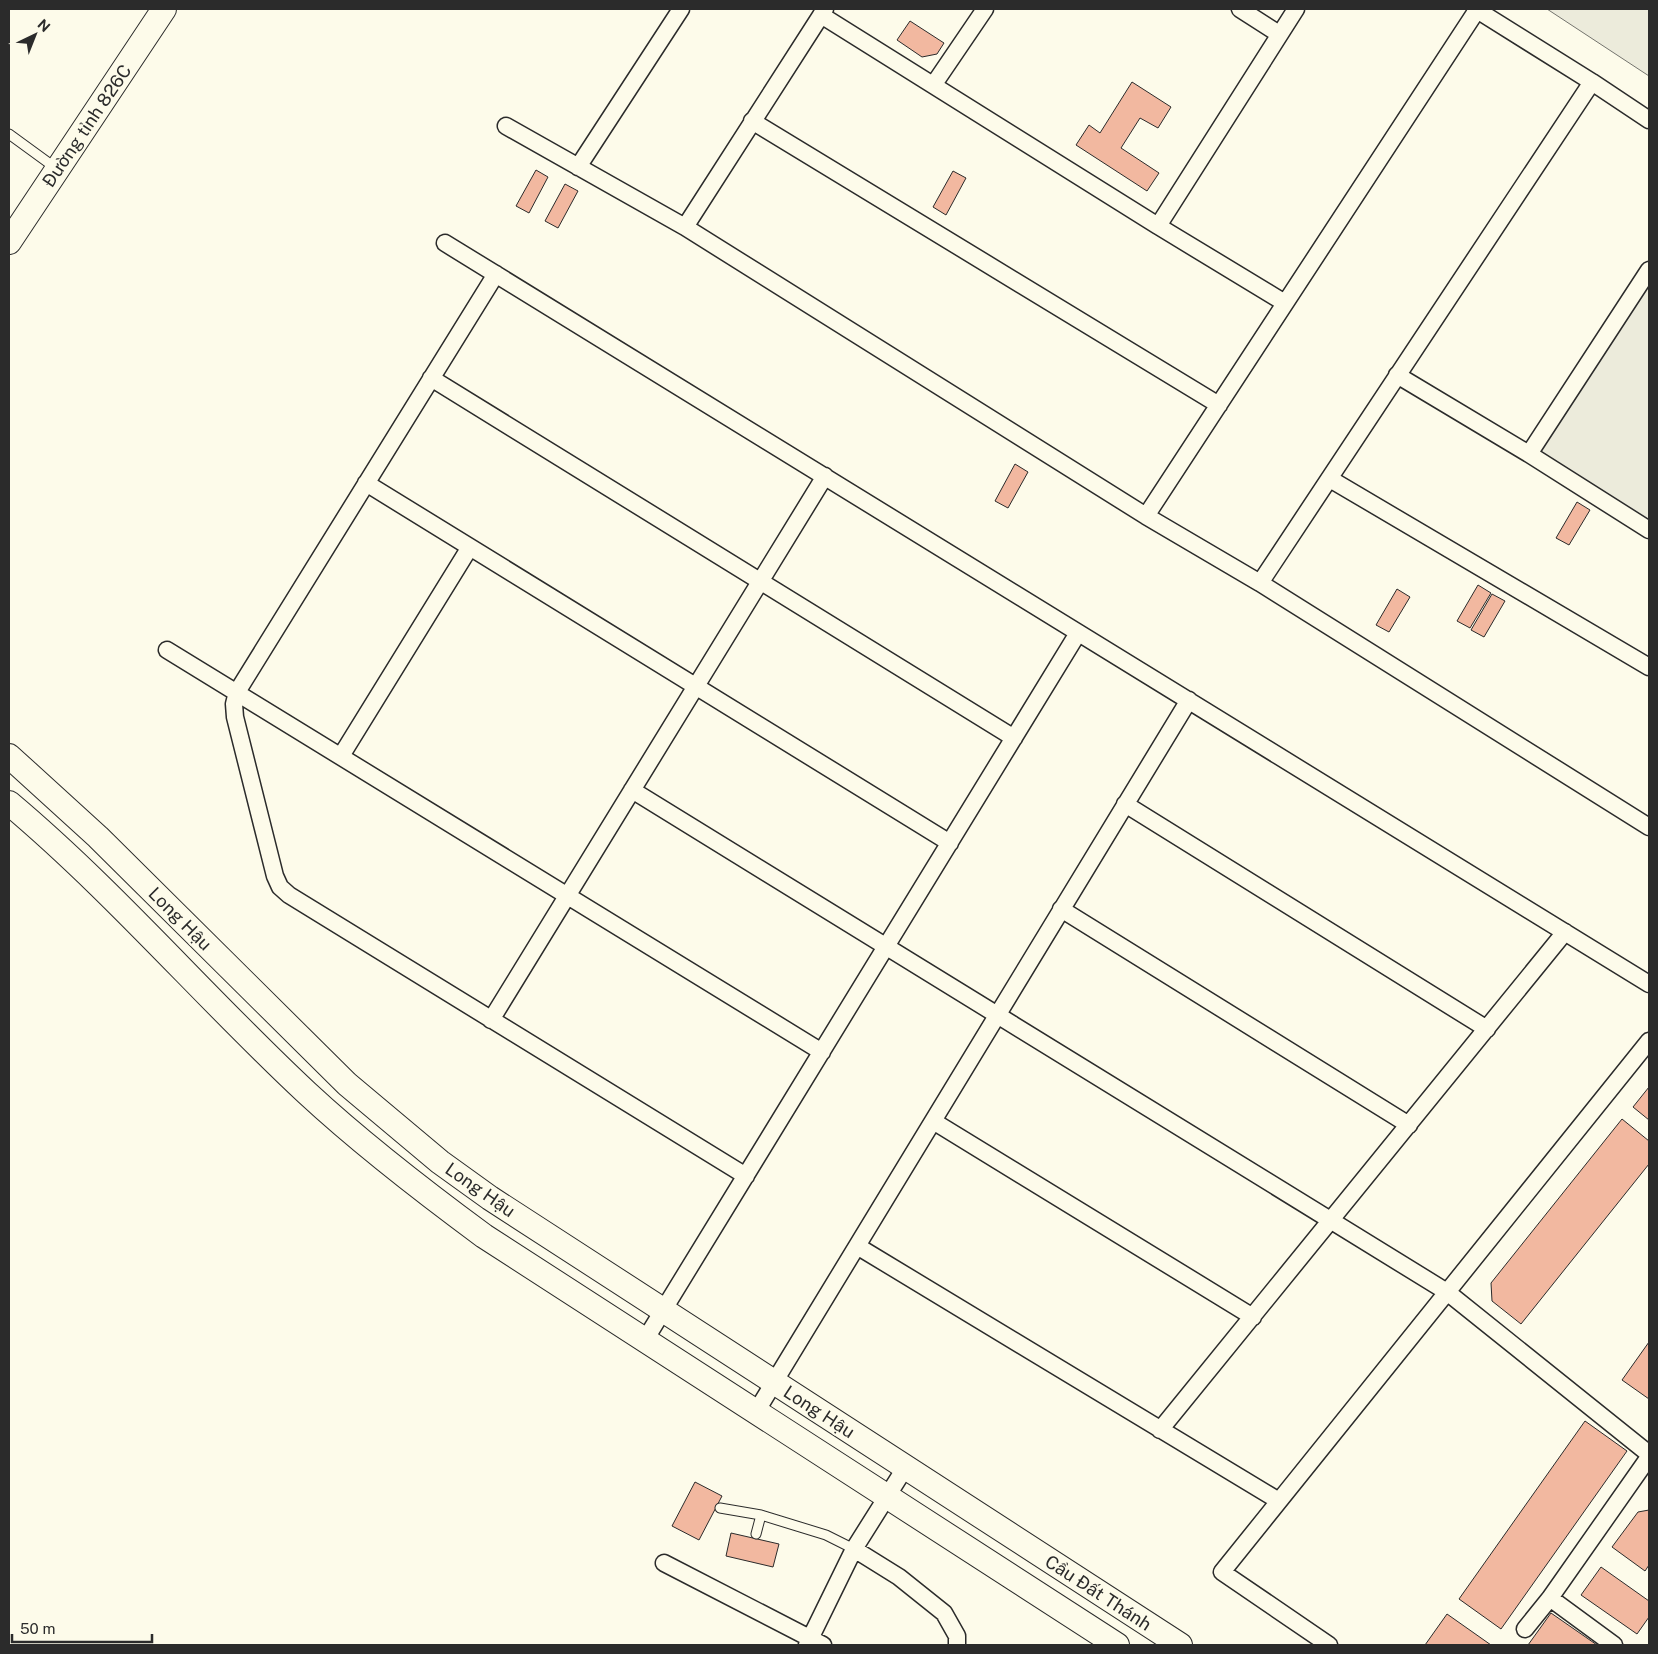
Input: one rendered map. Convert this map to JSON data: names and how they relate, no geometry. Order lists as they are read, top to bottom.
{
  "streets": {
    "main road": ["Đường tỉnh 826C", "Long Hậu", "Cầu Đất Thánh"]
  },
  "crossings": [
    ["Long Hậu", "Cầu Đất Thánh"]
  ],
  "scale_bar": "50 m",
  "north": "top right"
}
